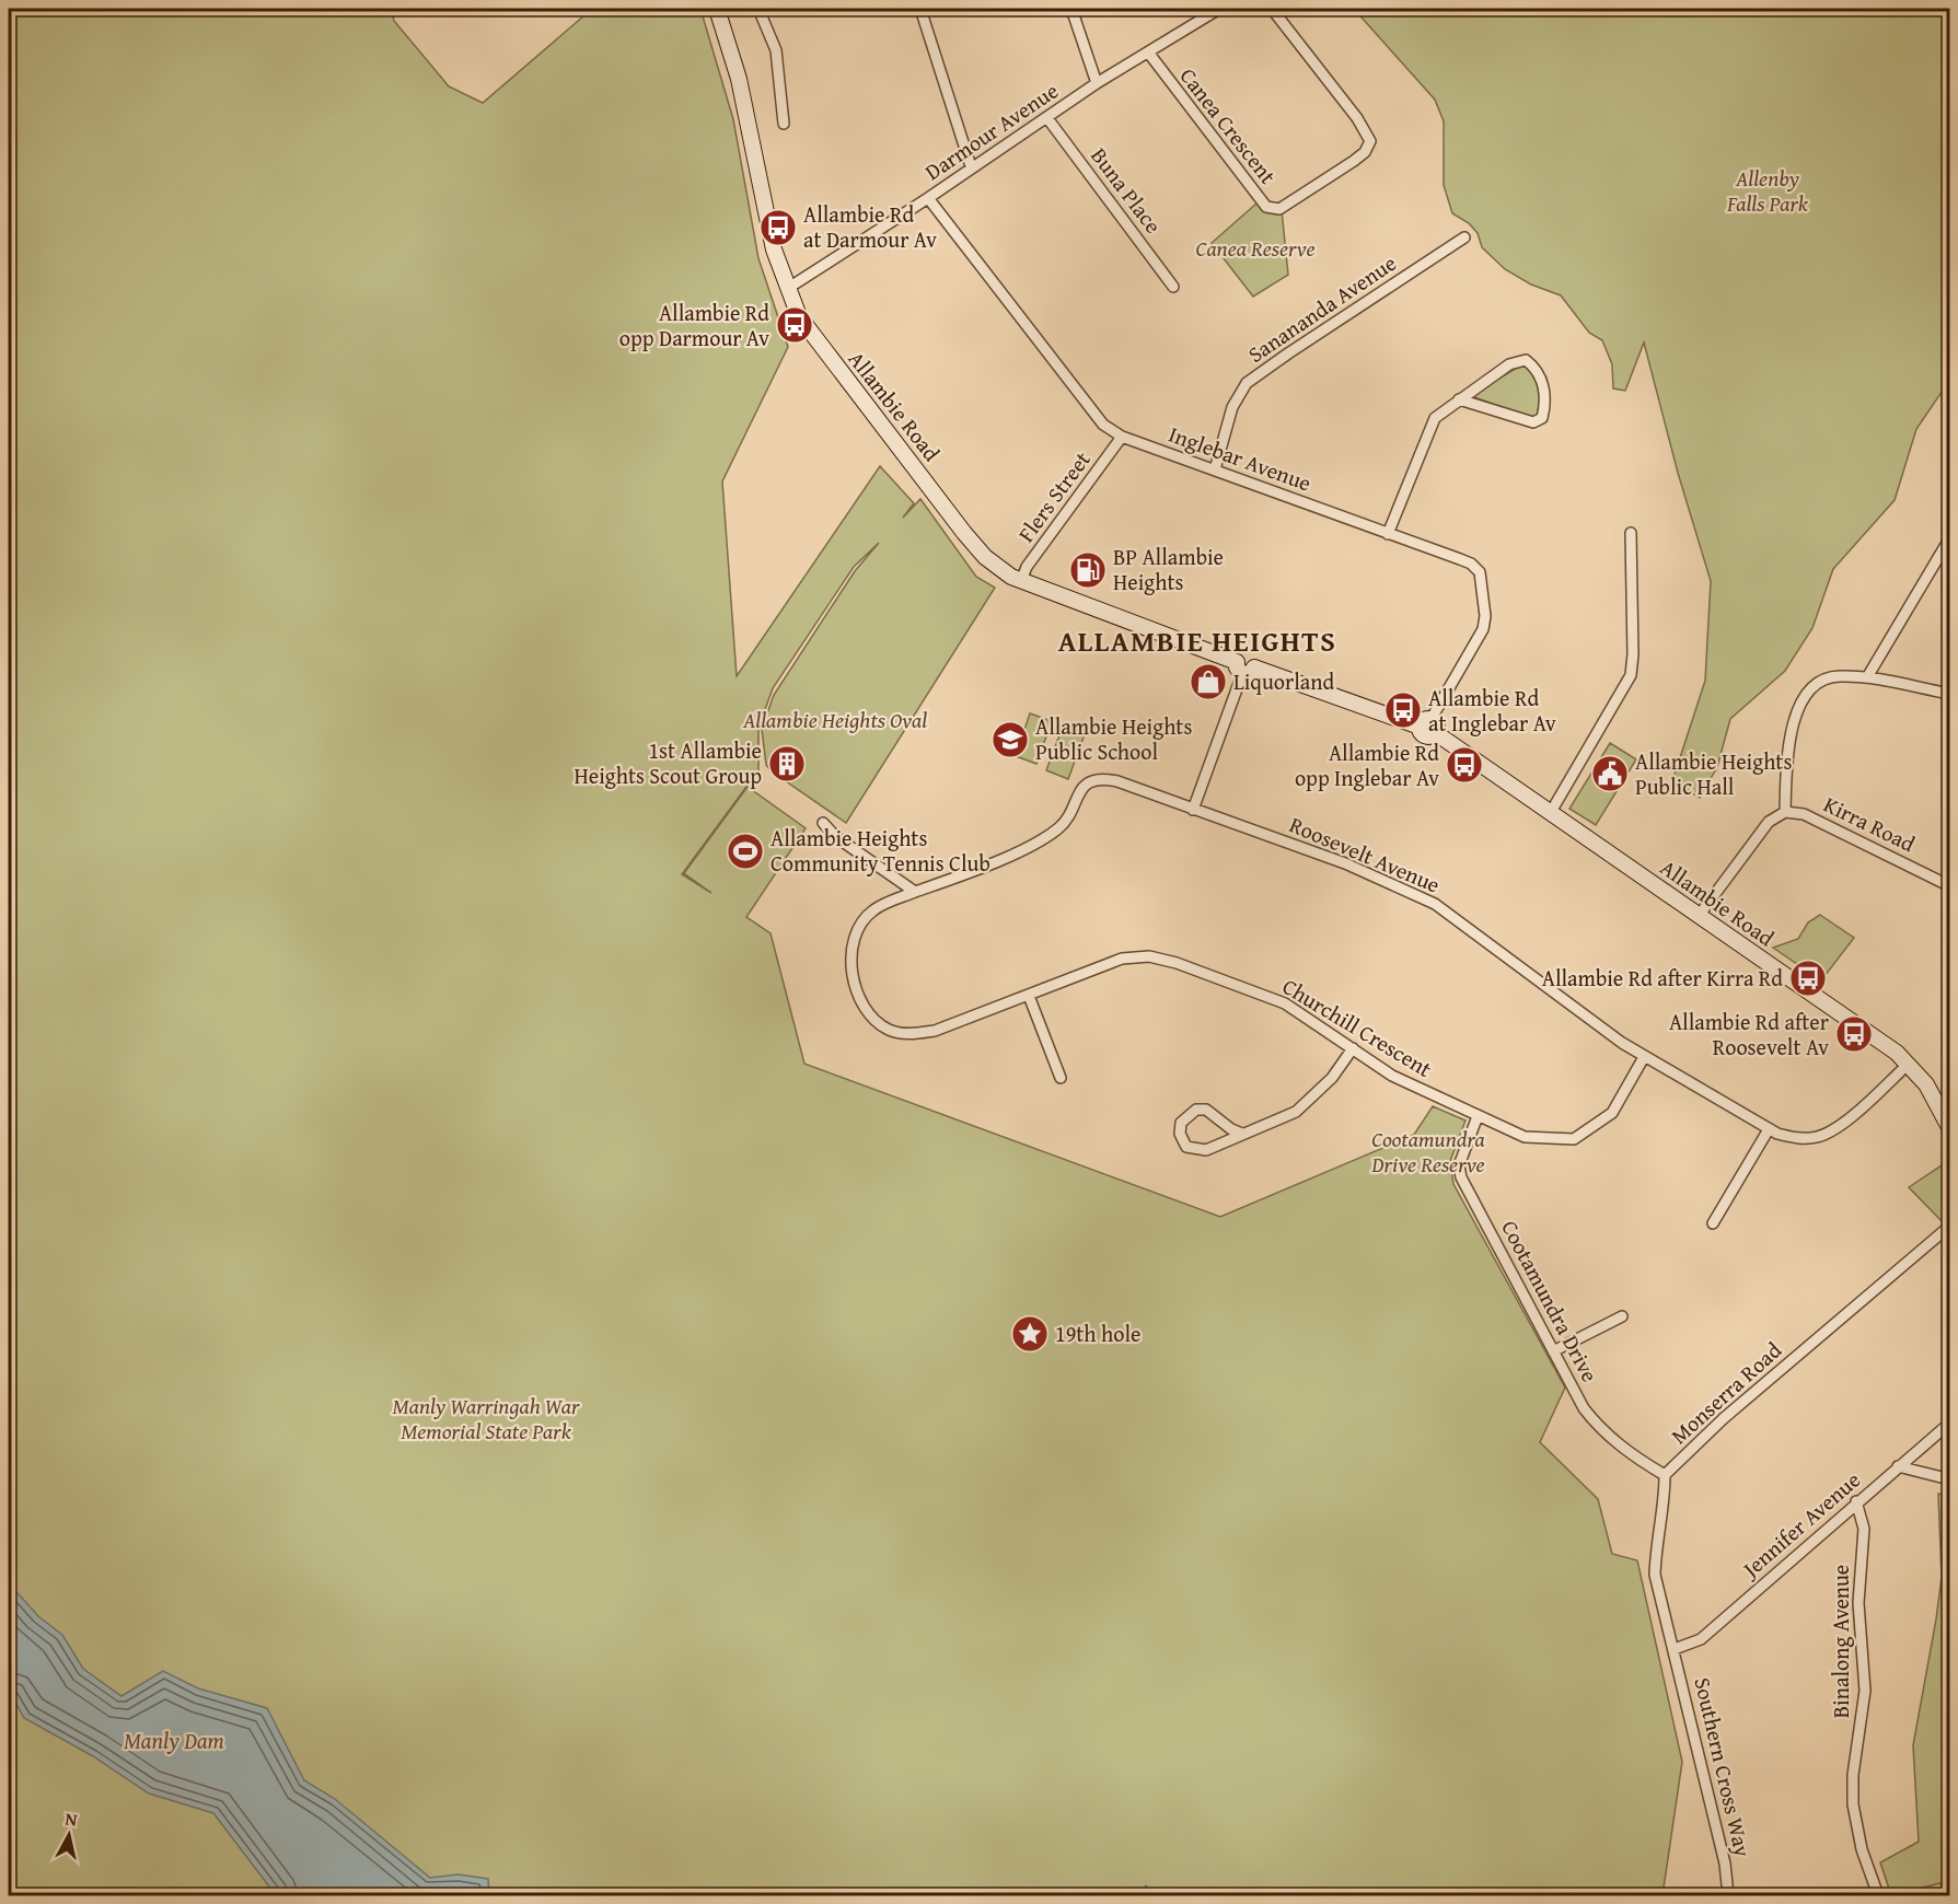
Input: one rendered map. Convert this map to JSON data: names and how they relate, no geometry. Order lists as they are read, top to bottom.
{
  "streets": {
    "main road": ["Allambie Road"],
    "street": [
      "Canea Crescent",
      "Darmour Avenue",
      "Buna Place",
      "Sanananda Avenue",
      "Inglebar Avenue",
      "Flers Street",
      "Kirra Road",
      "Roosevelt Avenue",
      "Churchill Crescent",
      "Cootamundra Drive",
      "Monserra Road",
      "Jennifer Avenue",
      "Binalong Avenue",
      "Southern Cross Way"
    ]
  },
  "crossings": [
    ["Canea Crescent", "Darmour Avenue"],
    ["Darmour Avenue", "Buna Place"],
    ["Darmour Avenue", "Allambie Road"],
    ["Darmour Avenue", "Inglebar Avenue"],
    ["Sanananda Avenue", "Inglebar Avenue"],
    ["Allambie Road", "Inglebar Avenue"],
    ["Allambie Road", "Flers Street"],
    ["Allambie Road", "Roosevelt Avenue"],
    ["Inglebar Avenue", "Flers Street"],
    ["Roosevelt Avenue", "Churchill Crescent"],
    ["Churchill Crescent", "Cootamundra Drive"],
    ["Cootamundra Drive", "Monserra Road"],
    ["Monserra Road", "Jennifer Avenue"],
    ["Monserra Road", "Southern Cross Way"],
    ["Jennifer Avenue", "Binalong Avenue"],
    ["Jennifer Avenue", "Southern Cross Way"]
  ],
  "districts": ["ALLAMBIE HEIGHTS"],
  "water": ["Manly Dam"],
  "parks": [
    "Allenby Falls Park",
    "Canea Reserve",
    "Allambie Heights Oval",
    "Cootamundra Drive Reserve",
    "Manly Warringah War Memorial State Park"
  ],
  "places": {
    "bus stop": [
      "Allambie Rd at Darmour Av",
      "Allambie Rd opp Darmour Av",
      "Allambie Rd at Inglebar Av",
      "Allambie Rd opp Inglebar Av",
      "Allambie Rd after Kirra Rd",
      "Allambie Rd after Roosevelt Av"
    ],
    "fuel station": ["BP Allambie Heights"],
    "shop": ["Liquorland"],
    "school or university": ["Allambie Heights Public School"],
    "building": ["1st Allambie Heights Scout Group"],
    "public building": ["Allambie Heights Public Hall"],
    "sports": ["Allambie Heights Community Tennis Club"],
    "place": ["19th hole"]
  },
  "north": "top"
}
